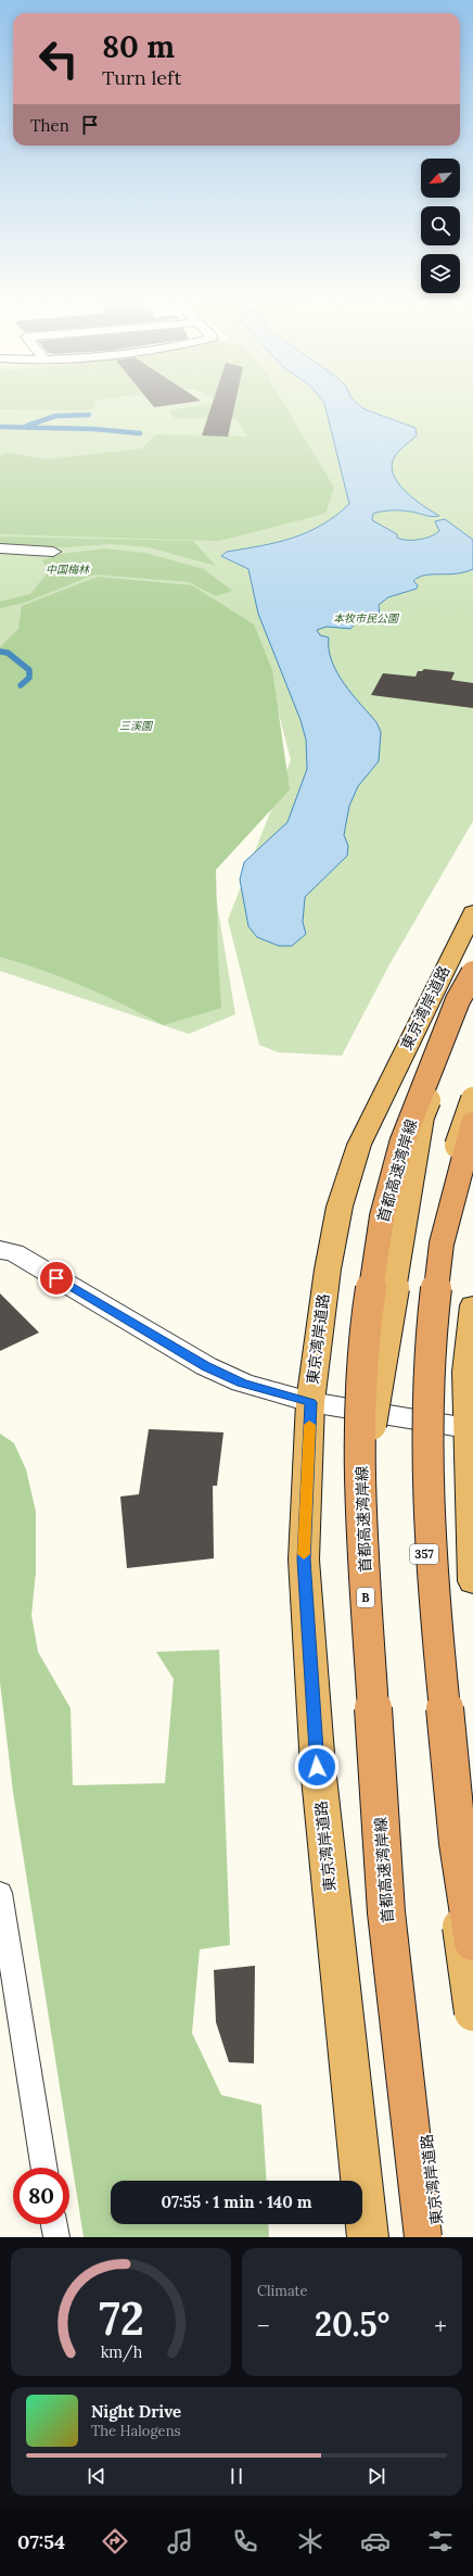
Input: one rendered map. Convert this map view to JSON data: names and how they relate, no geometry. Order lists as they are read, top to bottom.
{
  "streets": {
    "highway": [
      "東京湾岸道路",
      "首都高速湾岸線",
      "357",
      "B"
    ]
  },
  "parks": ["中国梅林", "本牧市民公園", "三溪園"],
  "north": "bottom left",
  "page": {
    "turn": ["80 m", "Turn left"],
    "then": "Then",
    "limit": "80",
    "trip": "07:55 · 1 min · 140 m",
    "tile": "Climate",
    "heat": ["−", "20.5°", "+"],
    "song": ["Night Drive", "The Halogens"],
    "tabs": "07:54",
    "gauge": ["72", "km/h"]
  }
}
